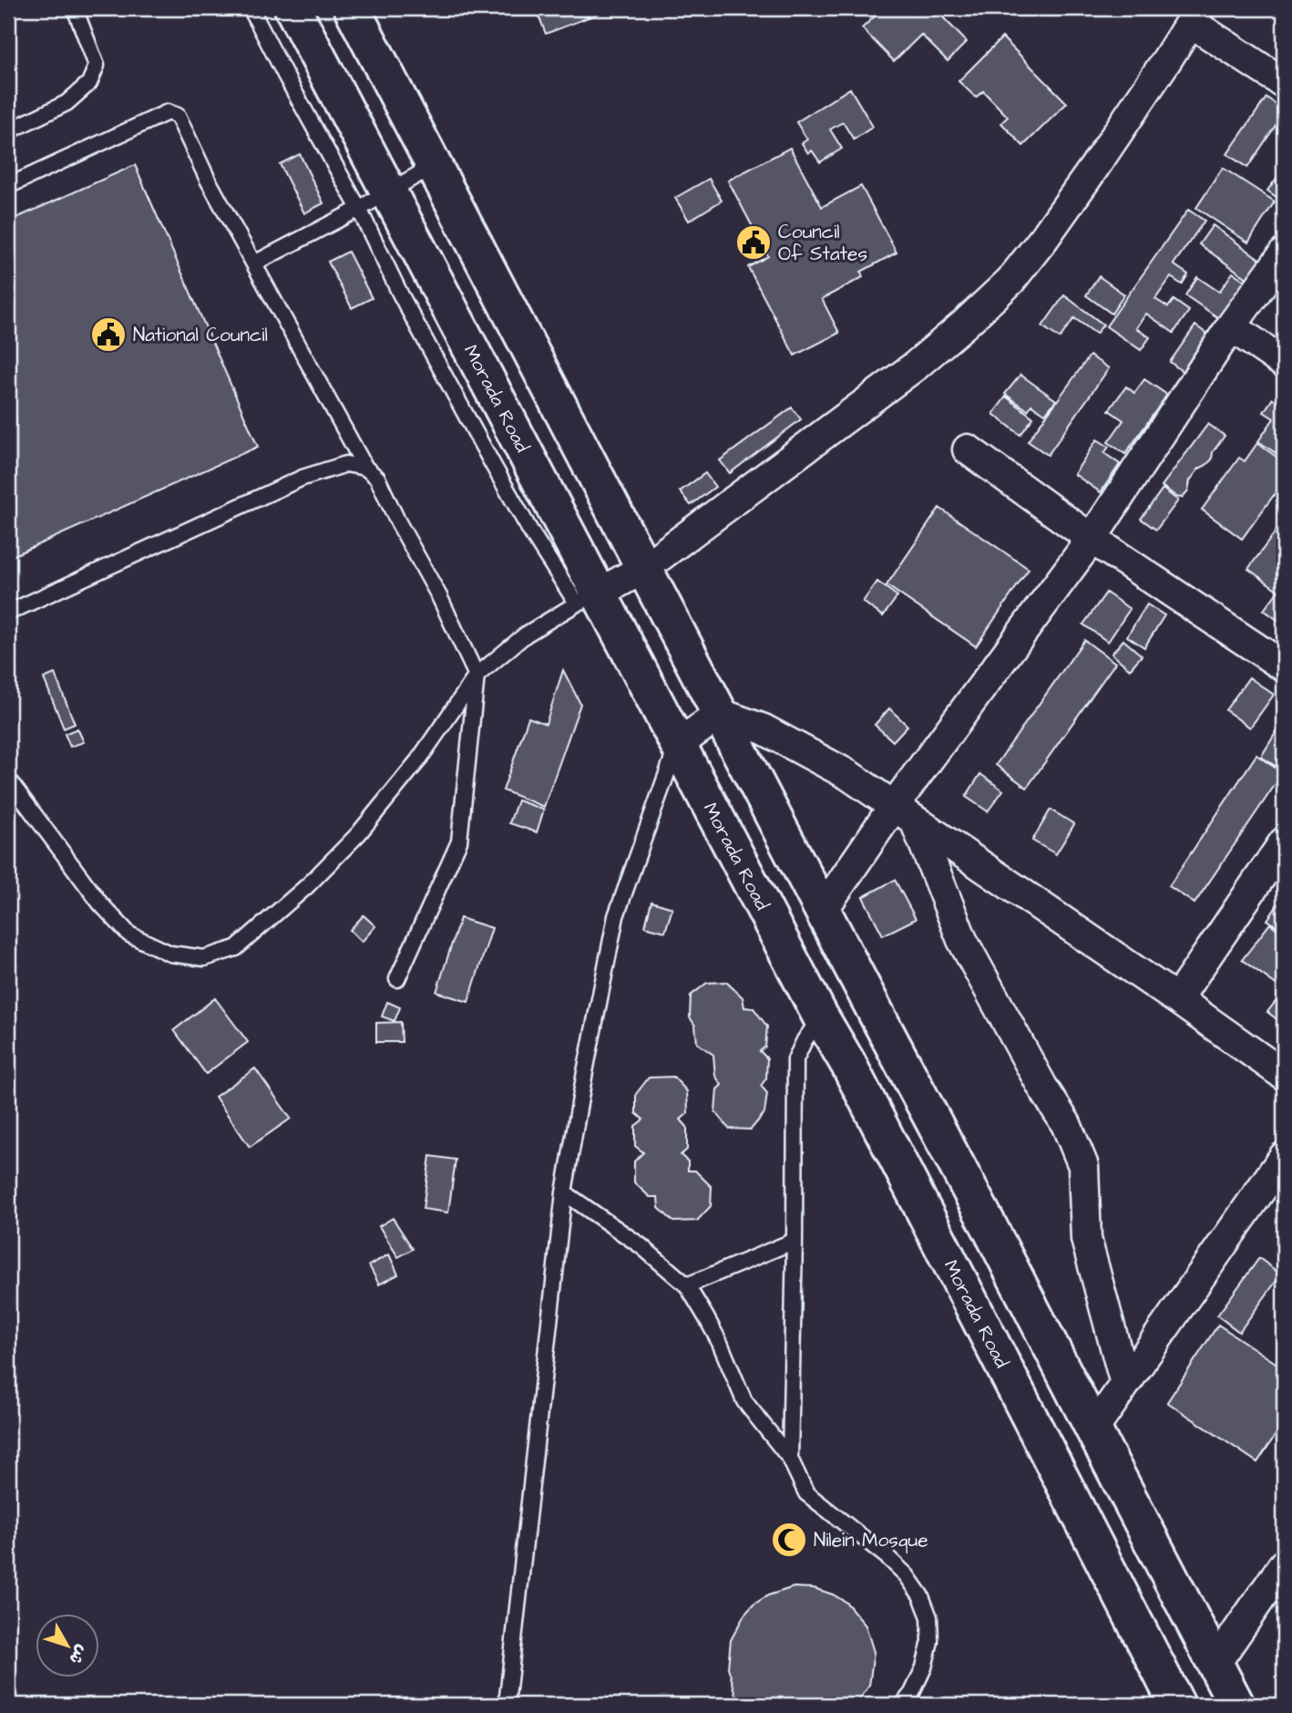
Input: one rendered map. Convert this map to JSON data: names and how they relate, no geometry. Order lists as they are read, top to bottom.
{
  "streets": {
    "main road": ["Morada Road"]
  },
  "places": {
    "public building": ["Council Of States", "National Council"],
    "mosque": ["Nilein Mosque"]
  },
  "north": "bottom right"
}
